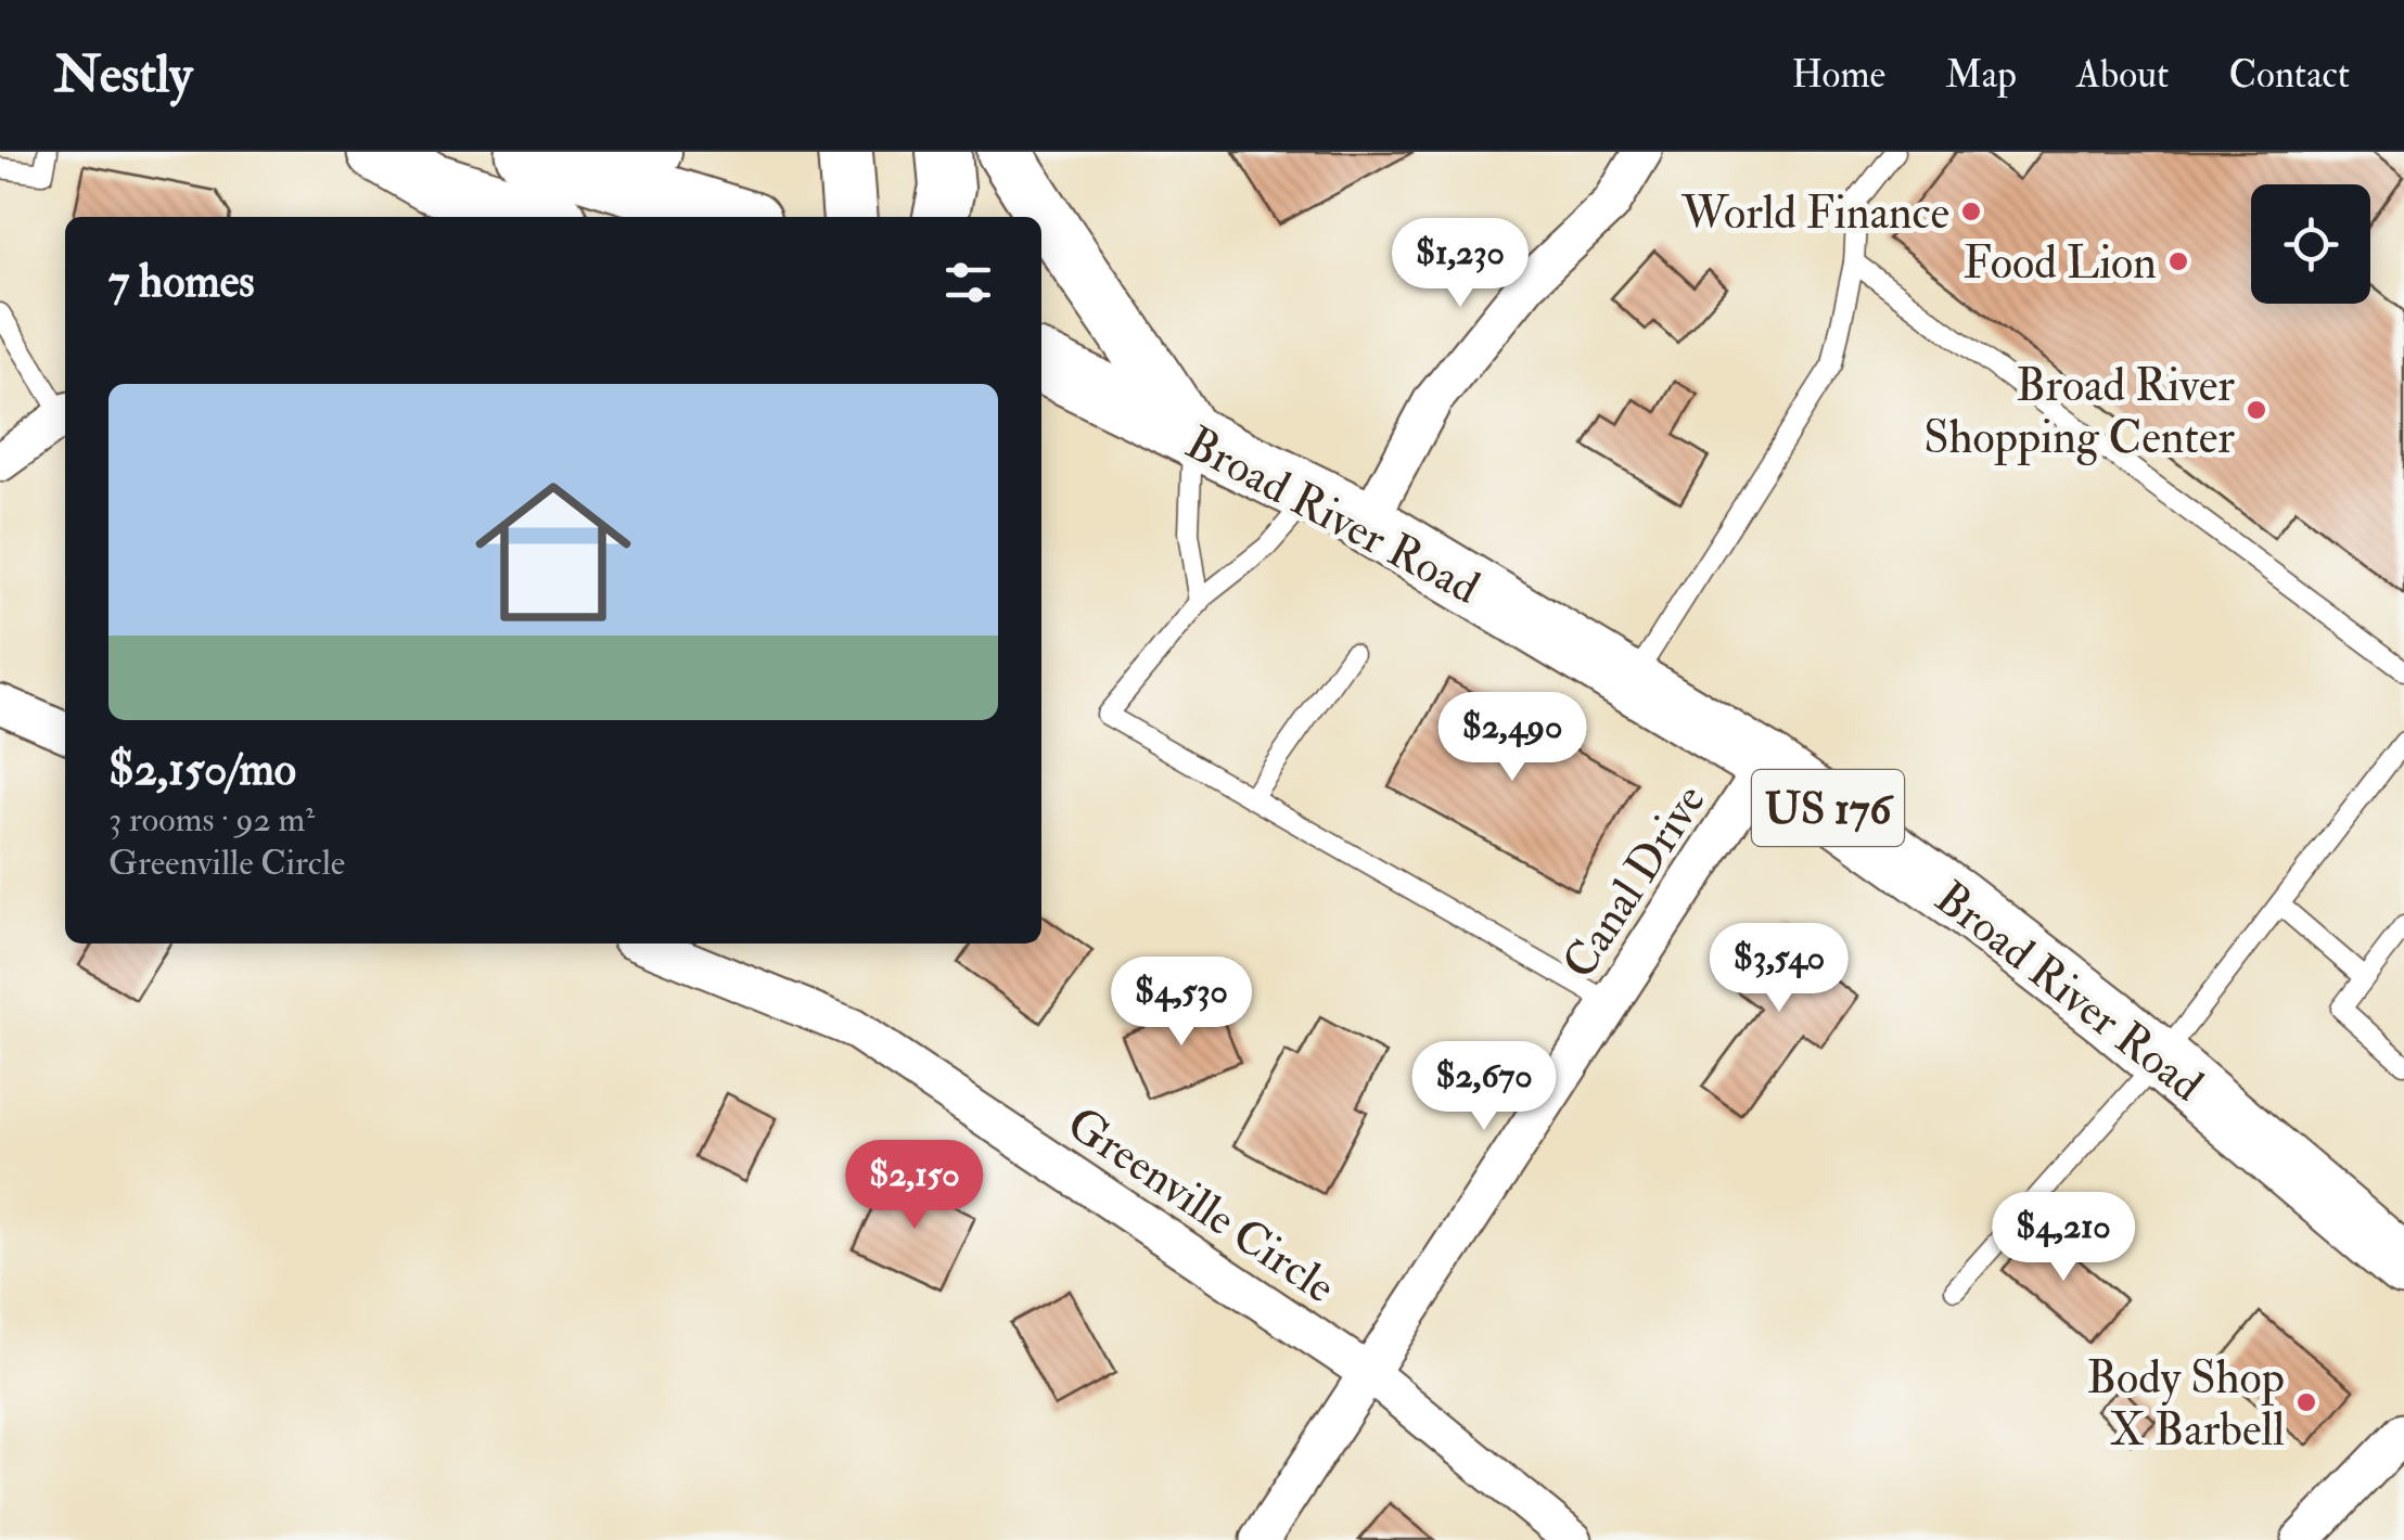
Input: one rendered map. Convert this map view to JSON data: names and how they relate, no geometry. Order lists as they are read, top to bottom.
{
  "streets": {
    "main road": ["Broad River Road", "US 176"],
    "street": ["Canal Drive", "Greenville Circle"]
  },
  "crossings": [
    ["Broad River Road", "Canal Drive"],
    ["Canal Drive", "Greenville Circle"]
  ],
  "places": [
    "World Finance",
    "Food Lion",
    "Broad River Shopping Center",
    "Body Shop X Barbell"
  ],
  "page": {
    "header": "Nestly",
    "nav": [
      "Home",
      "Map",
      "About",
      "Contact"
    ],
    "heading": "7 homes",
    "price": [
      "$1,230",
      "$2,490",
      "$3,540",
      "$4,530",
      "$2,670",
      "$2,150",
      "$4,210"
    ],
    "list": [
      {
        "name": "$2,150/mo",
        "note": "3 rooms · 92 m² · Greenville Circle"
      }
    ]
  }
}
